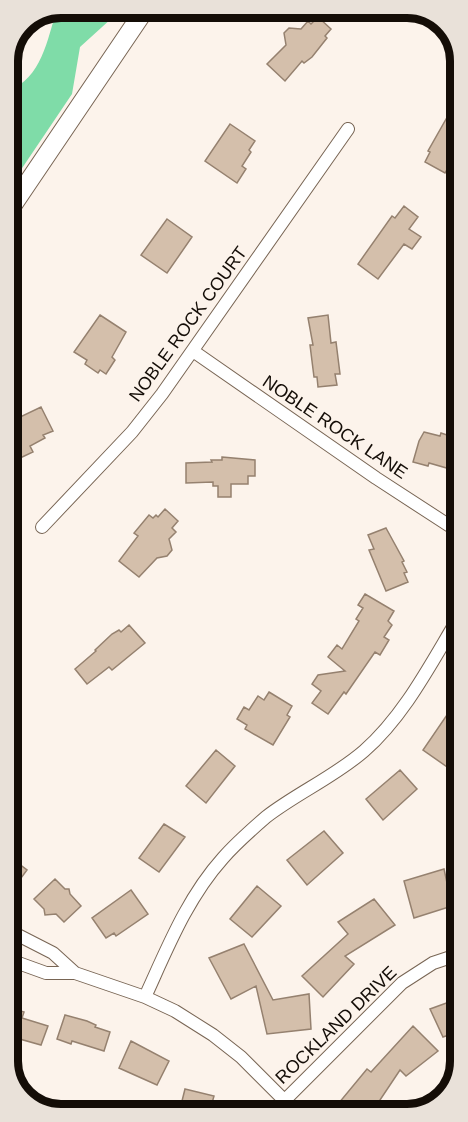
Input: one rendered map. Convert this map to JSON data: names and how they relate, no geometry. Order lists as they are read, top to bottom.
{
  "streets": {
    "street": ["NOBLE ROCK COURT", "NOBLE ROCK LANE", "ROCKLAND DRIVE"]
  },
  "crossings": [
    ["NOBLE ROCK COURT", "NOBLE ROCK LANE"]
  ]
}
